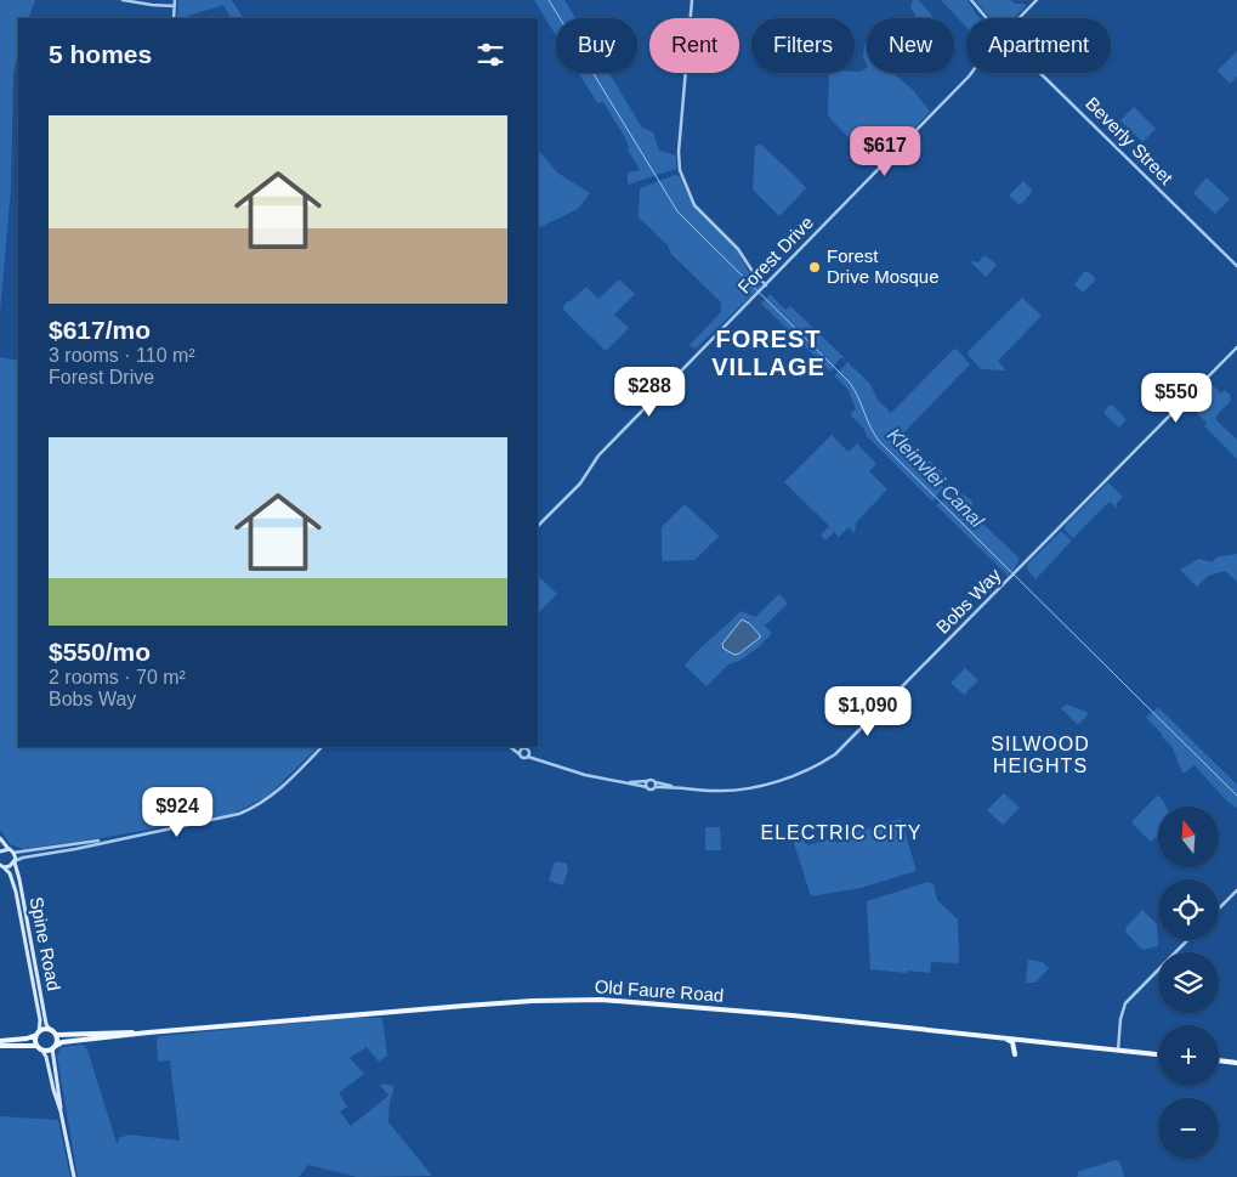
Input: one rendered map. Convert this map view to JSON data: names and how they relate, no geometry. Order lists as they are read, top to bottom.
{
  "streets": {
    "main road": ["Spine Road", "Old Faure Road"],
    "street": ["Beverly Street", "Forest Drive", "Bobs Way"]
  },
  "crossings": [
    ["Spine Road", "Old Faure Road"]
  ],
  "districts": ["FOREST VILLAGE", "SILWOOD HEIGHTS", "ELECTRIC CITY"],
  "water": ["Kleinvlei Canal"],
  "places": ["Forest Drive Mosque"],
  "north": "top",
  "page": {
    "chip": [
      "Buy",
      "Rent",
      "Filters",
      "New",
      "Apartment"
    ],
    "heading": "5 homes",
    "list": [
      {
        "name": "$617/mo",
        "note": "3 rooms · 110 m² · Forest Drive"
      },
      {
        "name": "$550/mo",
        "note": "2 rooms · 70 m² · Bobs Way"
      }
    ],
    "price": [
      "$617",
      "$288",
      "$550",
      "$1,090",
      "$924"
    ],
    "map_buttons": ["+", "−"]
  }
}
